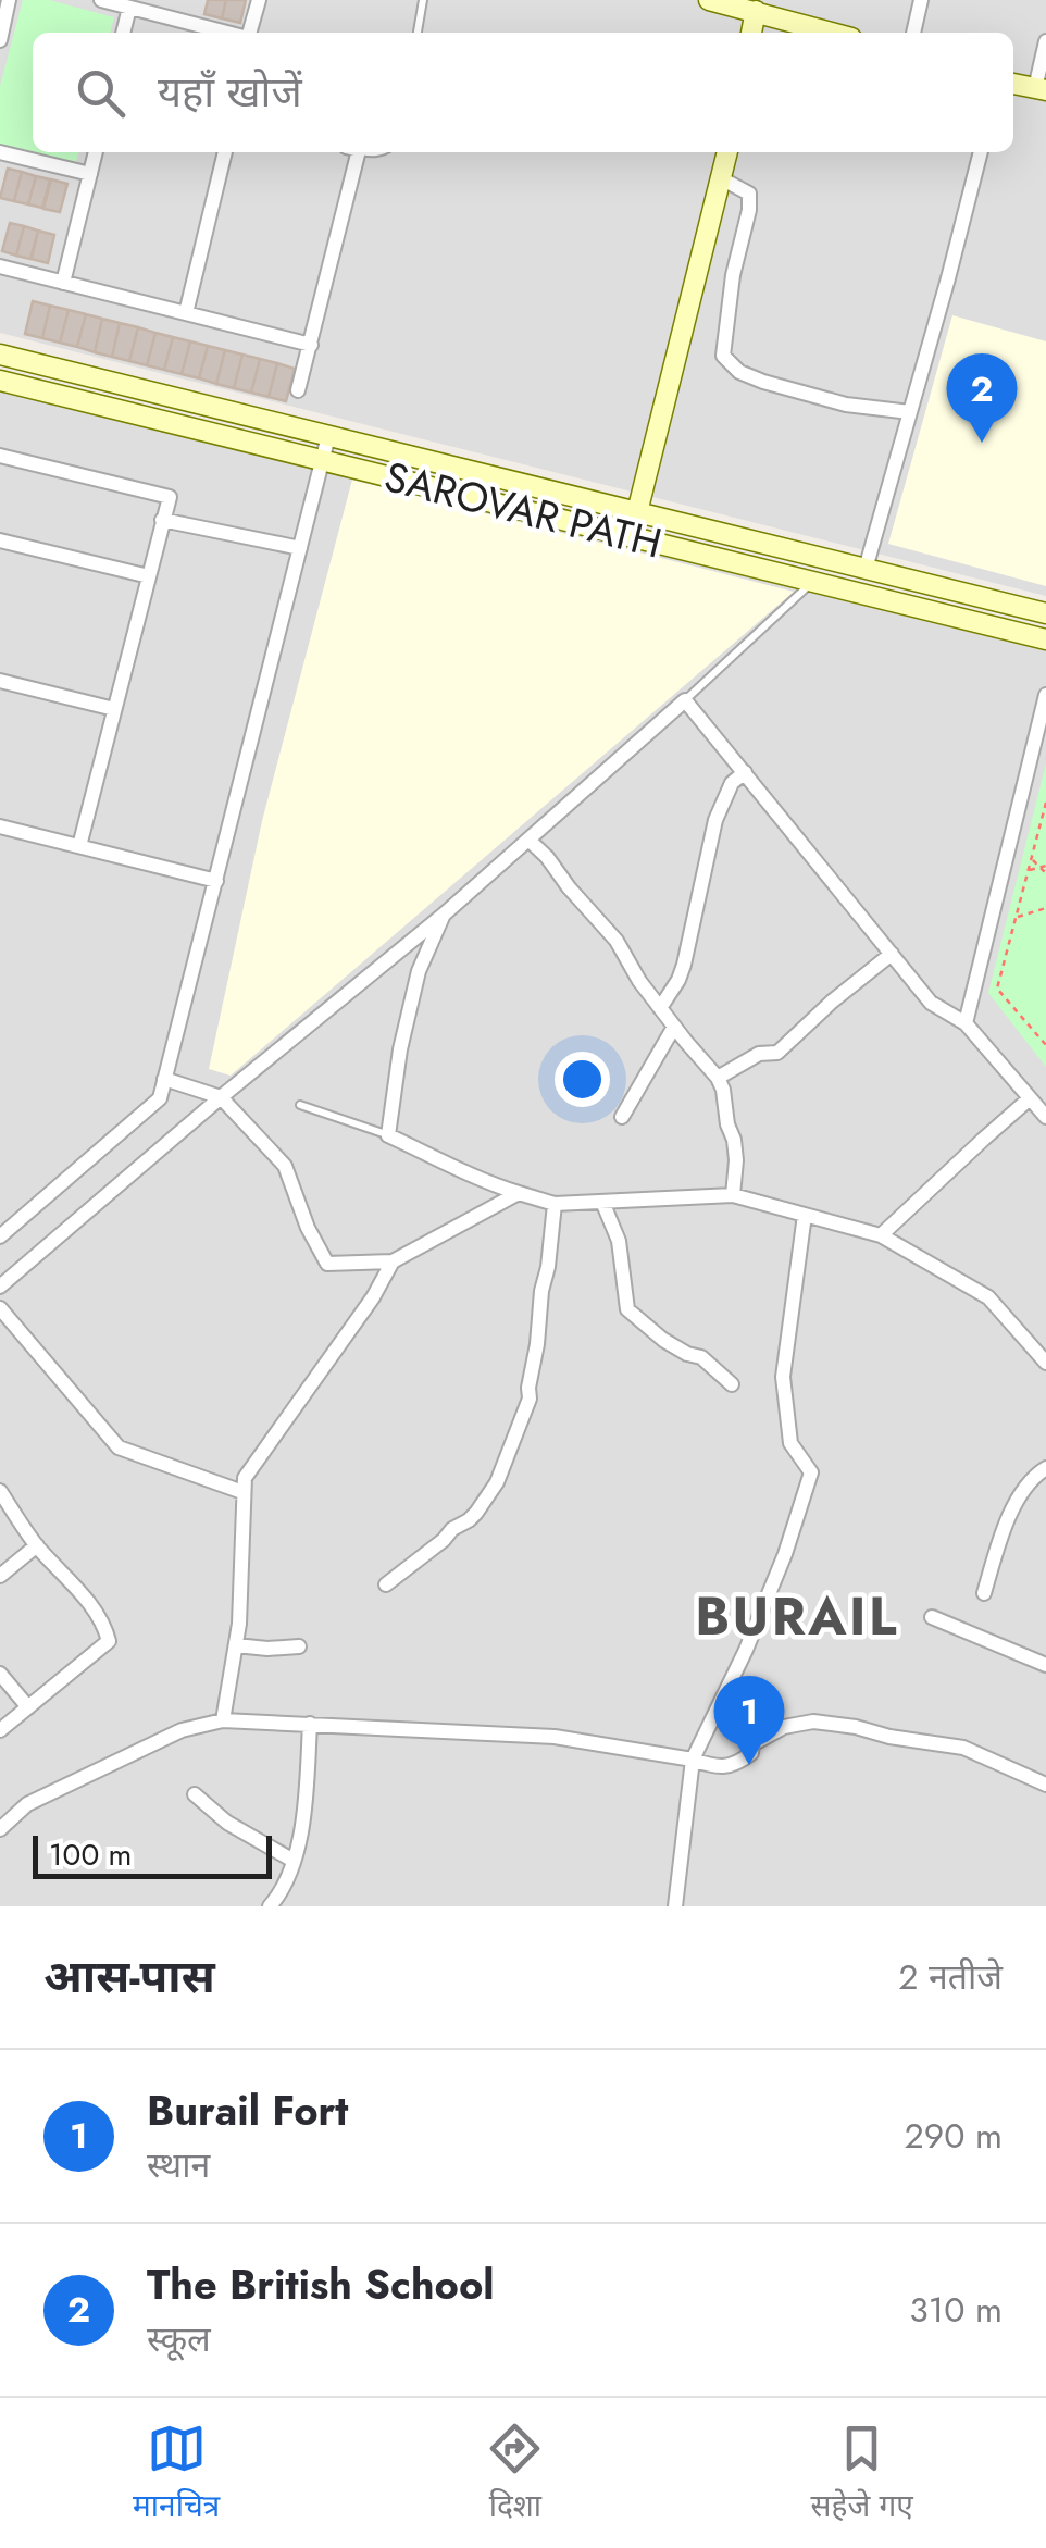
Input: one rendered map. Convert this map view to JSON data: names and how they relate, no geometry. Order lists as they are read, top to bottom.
{
  "streets": {
    "main road": ["SAROVAR PATH"]
  },
  "districts": ["BURAIL"],
  "scale_bar": "100 m",
  "page": {
    "search": "यहाँ खोजें",
    "pins": ["2", "1"],
    "scale": "100 m",
    "heading": ["आस-पास", "2 नतीजे"],
    "list": [
      {
        "mark": "1",
        "name": "Burail Fort",
        "note": "स्थान",
        "value": "290 m"
      },
      {
        "mark": "2",
        "name": "The British School",
        "note": "स्कूल",
        "value": "310 m"
      }
    ],
    "nav": ["मानचित्र", "दिशा", "सहेजे गए"]
  }
}
